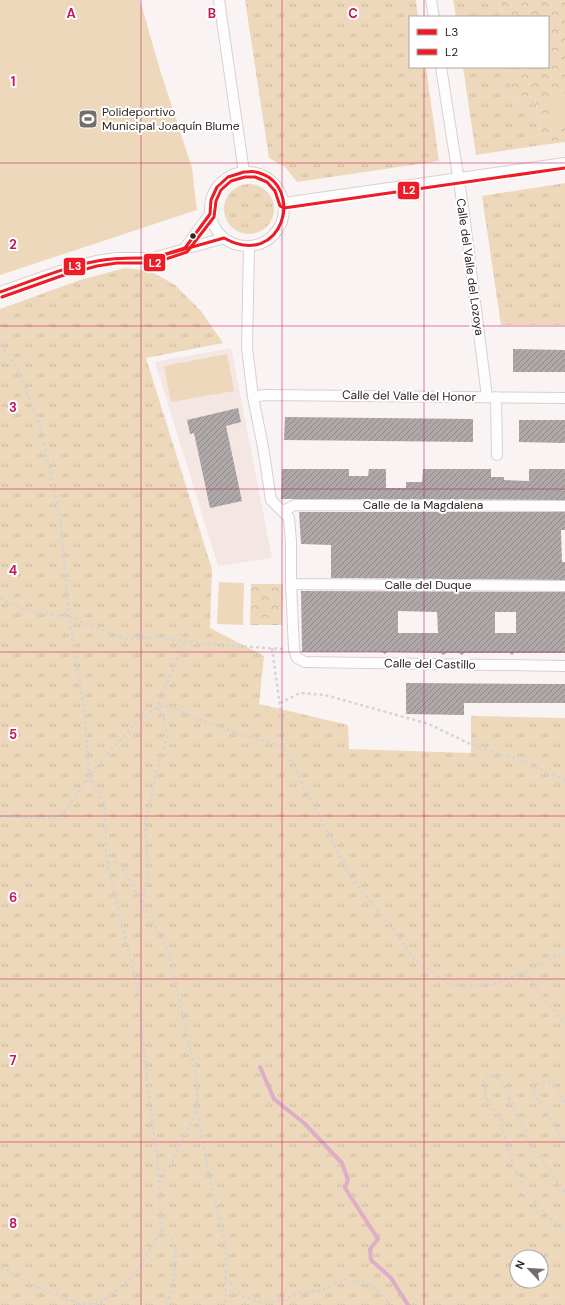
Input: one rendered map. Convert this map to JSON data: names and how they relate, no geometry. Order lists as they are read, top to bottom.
{
  "streets": {
    "street": [
      "Calle del Valle del Lozoya",
      "Calle del Valle del Honor",
      "Calle de la Magdalena",
      "Calle del Duque",
      "Calle del Castillo"
    ]
  },
  "crossings": [
    ["Calle del Valle del Lozoya", "Calle del Valle del Honor"]
  ],
  "places": {
    "sports": ["Polideportivo Municipal Joaquín Blume"]
  },
  "lines": ["transit line L2", "transit line L3"],
  "legend": ["L3", "L2"],
  "north": "top left",
  "grid": {
    "columns": ["A", "B", "C"],
    "rows": [
      "1",
      "2",
      "3",
      "4",
      "5",
      "6",
      "7",
      "8"
    ]
  }
}
